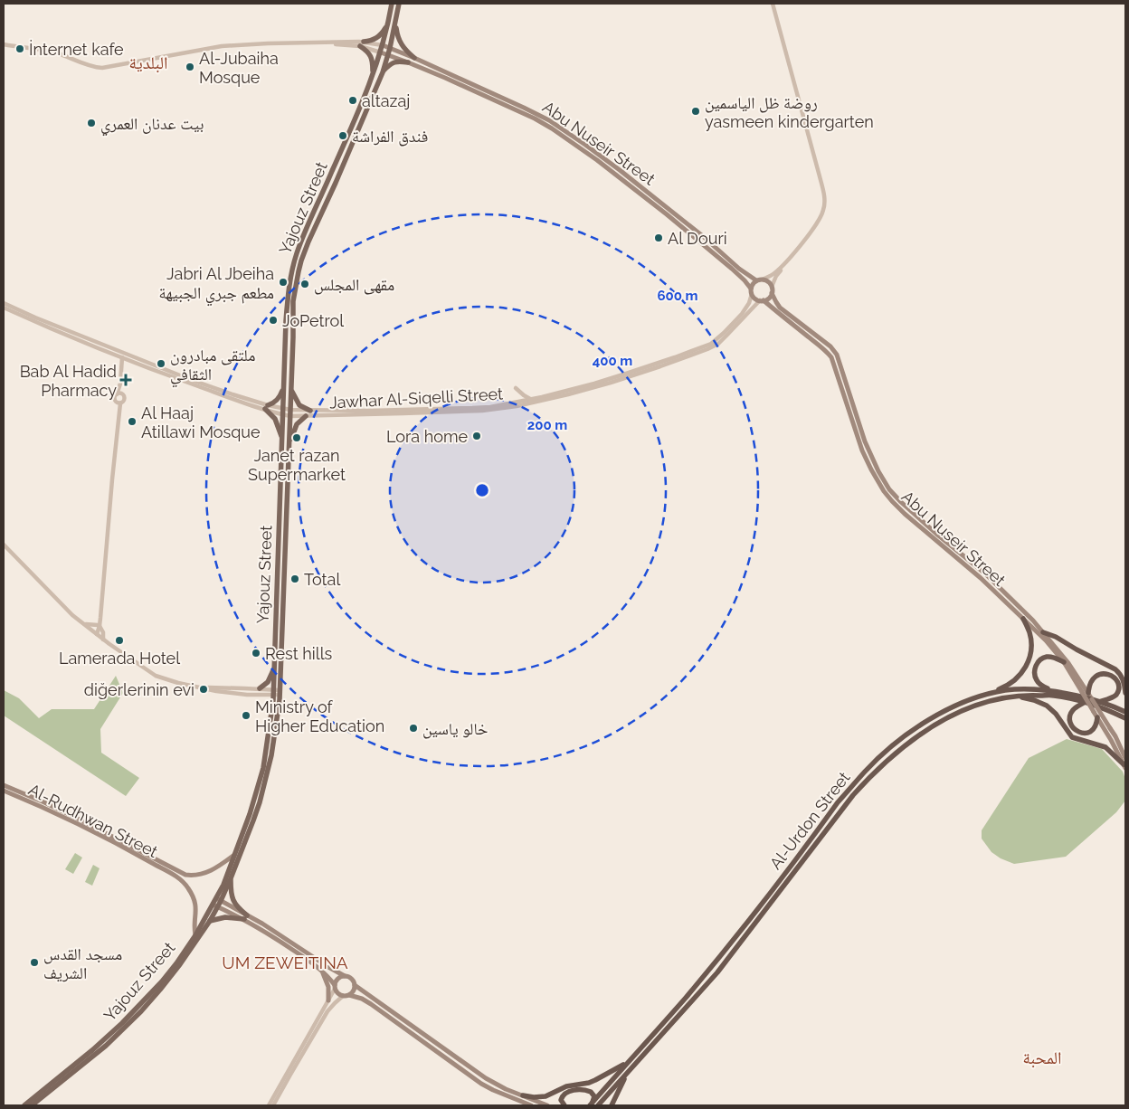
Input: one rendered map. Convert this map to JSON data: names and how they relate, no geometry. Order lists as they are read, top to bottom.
{
  "streets": {
    "highway": ["Al-Urdon Street"],
    "main road": ["Abu Nuseir Street", "Yajouz Street", "Al-Rudhwan Street"],
    "street": ["Jawhar Al-Siqelli Street"]
  },
  "crossings": [
    ["Abu Nuseir Street", "Yajouz Street"],
    ["Abu Nuseir Street", "Jawhar Al-Siqelli Street"],
    ["Yajouz Street", "Jawhar Al-Siqelli Street"],
    ["Yajouz Street", "Al-Rudhwan Street"]
  ],
  "districts": ["البلدية", "UM ZEWEITINA", "المحبة"],
  "places": {
    "other": [
      "İnternet kafe",
      "Al-Jubaiha Mosque",
      "altazaj",
      "روضة ظل الياسمين yasmeen kindergarten",
      "بيت عدنان العمري",
      "فندق الفراشة",
      "Al Douri",
      "Jabri Al Jbeiha مطعم جبري الجبيهة",
      "مقهى المجلس",
      "JoPetrol",
      "ملتقى مبادرون الثقافي",
      "Al Haaj Atillawi Mosque",
      "Lora home",
      "Janet razan Supermarket",
      "Total",
      "Lamerada Hotel",
      "Rest hills",
      "diğerlerinin evi",
      "Ministry of Higher Education",
      "خالو ياسين",
      "مسجد القدس الشريف"
    ],
    "health": ["Bab Al Hadid Pharmacy"]
  },
  "rings": ["600 m", "400 m", "200 m"]
}
